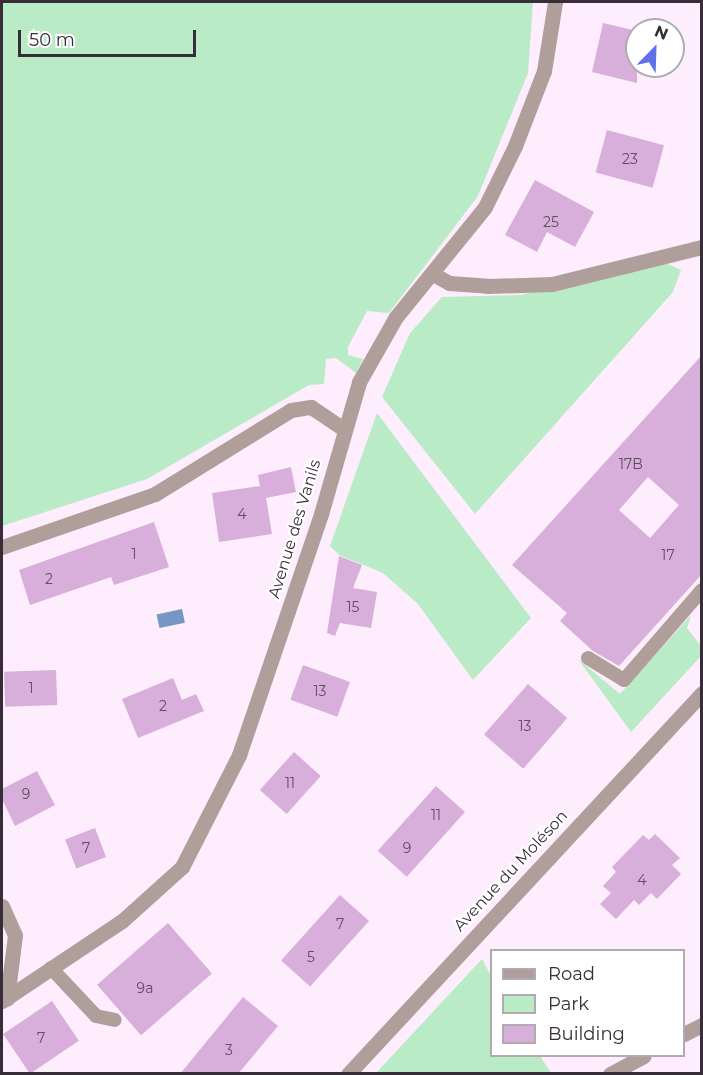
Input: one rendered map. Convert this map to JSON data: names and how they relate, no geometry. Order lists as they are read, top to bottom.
{
  "streets": {
    "street": ["Avenue des Vanils", "Avenue du Moléson"]
  },
  "house_numbers": [
    "23",
    "25",
    "17B",
    "4",
    "1",
    "17",
    "2",
    "15",
    "1",
    "13",
    "2",
    "13",
    "11",
    "9",
    "11",
    "7",
    "9",
    "4",
    "7",
    "5",
    "9a",
    "7",
    "3"
  ],
  "legend": ["Road", "Park", "Building"],
  "scale_bar": "50 m",
  "north": "top right"
}
